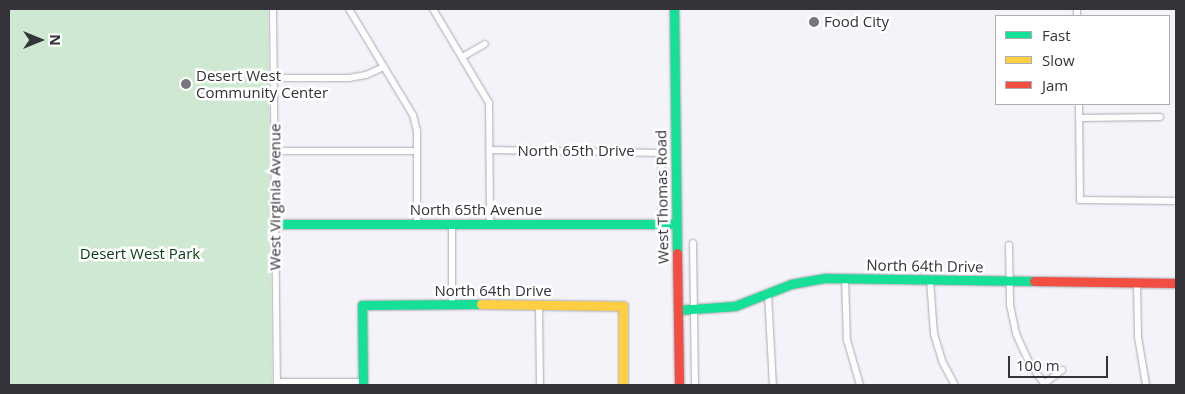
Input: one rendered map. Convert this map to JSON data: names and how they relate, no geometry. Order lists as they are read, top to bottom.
{
  "streets": {
    "street": [
      "North 65th Drive",
      "West Virginia Avenue",
      "West Thomas Road",
      "North 65th Avenue",
      "North 64th Drive"
    ]
  },
  "crossings": [
    ["North 65th Drive", "West Thomas Road"],
    ["West Virginia Avenue", "North 65th Avenue"],
    ["West Thomas Road", "North 65th Avenue"],
    ["West Thomas Road", "North 64th Drive"]
  ],
  "parks": ["Desert West Park"],
  "places": ["Food City", "Desert West Community Center"],
  "legend": ["Fast", "Slow", "Jam"],
  "scale_bar": "100 m",
  "north": "right"
}
